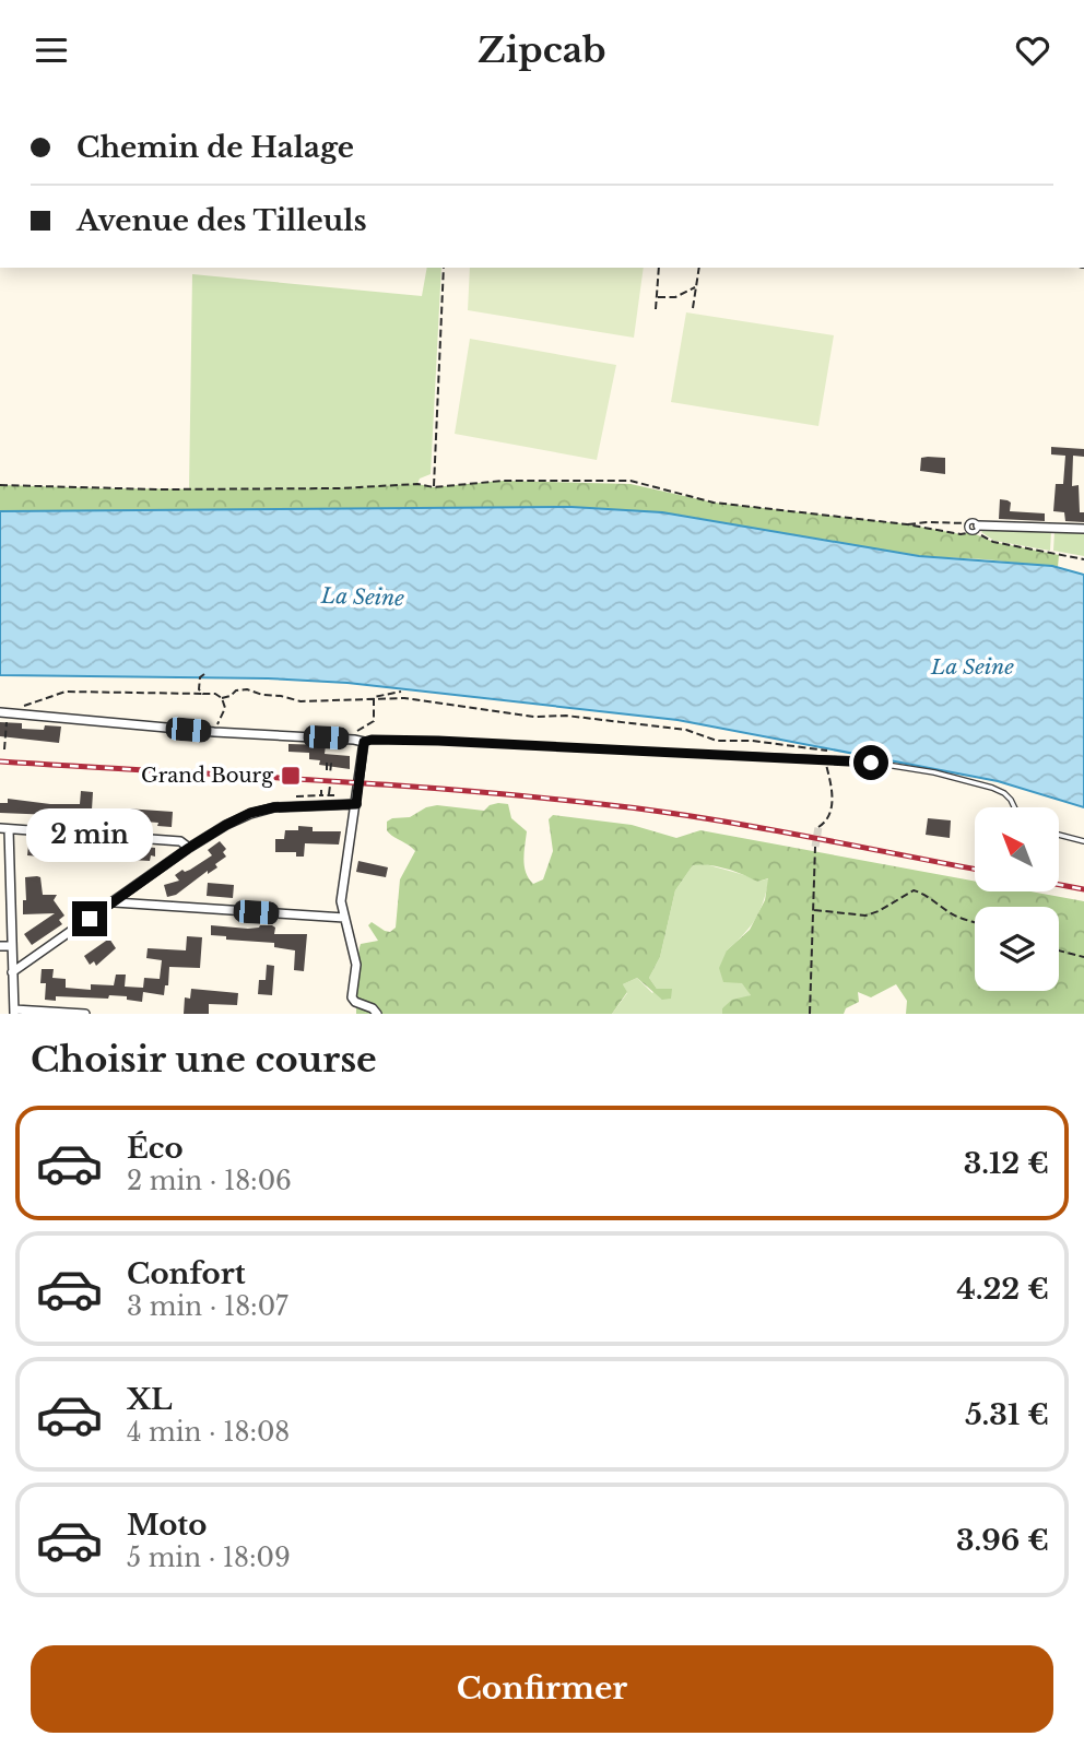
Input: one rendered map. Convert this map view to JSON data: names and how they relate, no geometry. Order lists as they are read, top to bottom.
{
  "water": ["La Seine"],
  "places": {
    "transit": ["Grand Bourg"]
  },
  "north": "top left",
  "page": {
    "header": "Zipcab",
    "banner": ["Chemin de Halage", "Avenue des Tilleuls"],
    "bubble": "2 min",
    "heading": "Choisir une course",
    "list": [
      {
        "name": "Éco",
        "note": "2 min · 18:06",
        "value": "3.12 €"
      },
      {
        "name": "Confort",
        "note": "3 min · 18:07",
        "value": "4.22 €"
      },
      {
        "name": "XL",
        "note": "4 min · 18:08",
        "value": "5.31 €"
      },
      {
        "name": "Moto",
        "note": "5 min · 18:09",
        "value": "3.96 €"
      }
    ],
    "buttons": "Confirmer"
  }
}
